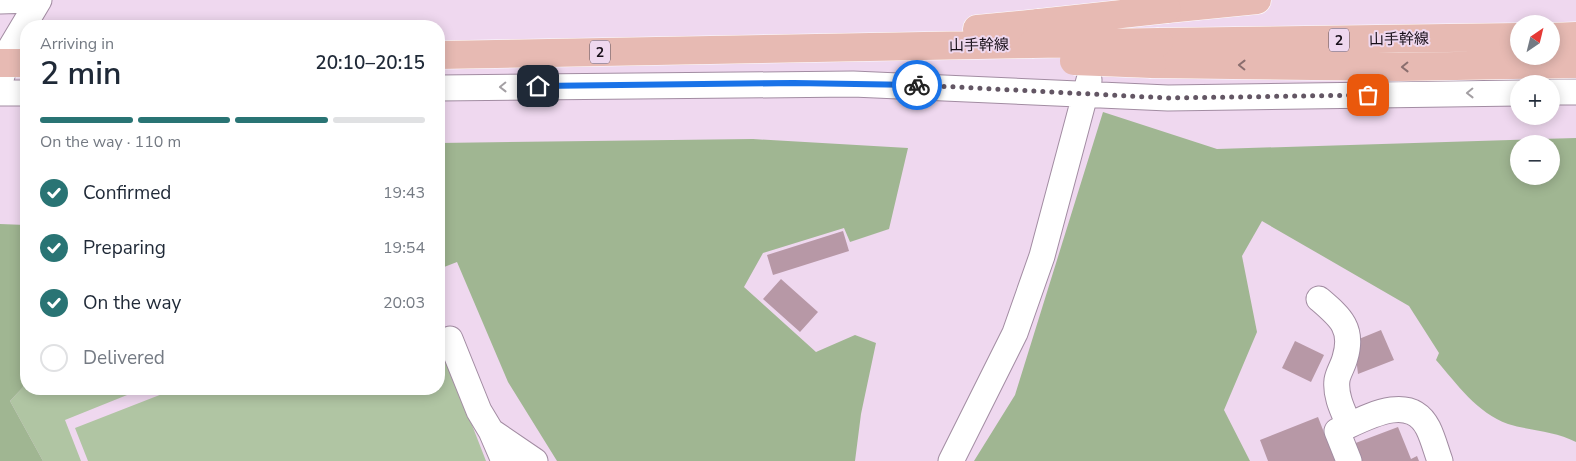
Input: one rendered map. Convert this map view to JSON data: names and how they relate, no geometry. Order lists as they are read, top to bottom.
{
  "streets": {
    "main road": ["山手幹線", "2"]
  },
  "north": "top right",
  "page": {
    "map_buttons": ["+", "−"],
    "heading": ["2 min", "Arriving in", "20:10–20:15"],
    "bar": "On the way · 110 m",
    "list": [
      ["Confirmed", "19:43"],
      ["Preparing", "19:54"],
      ["On the way", "20:03"],
      "Delivered"
    ]
  }
}
